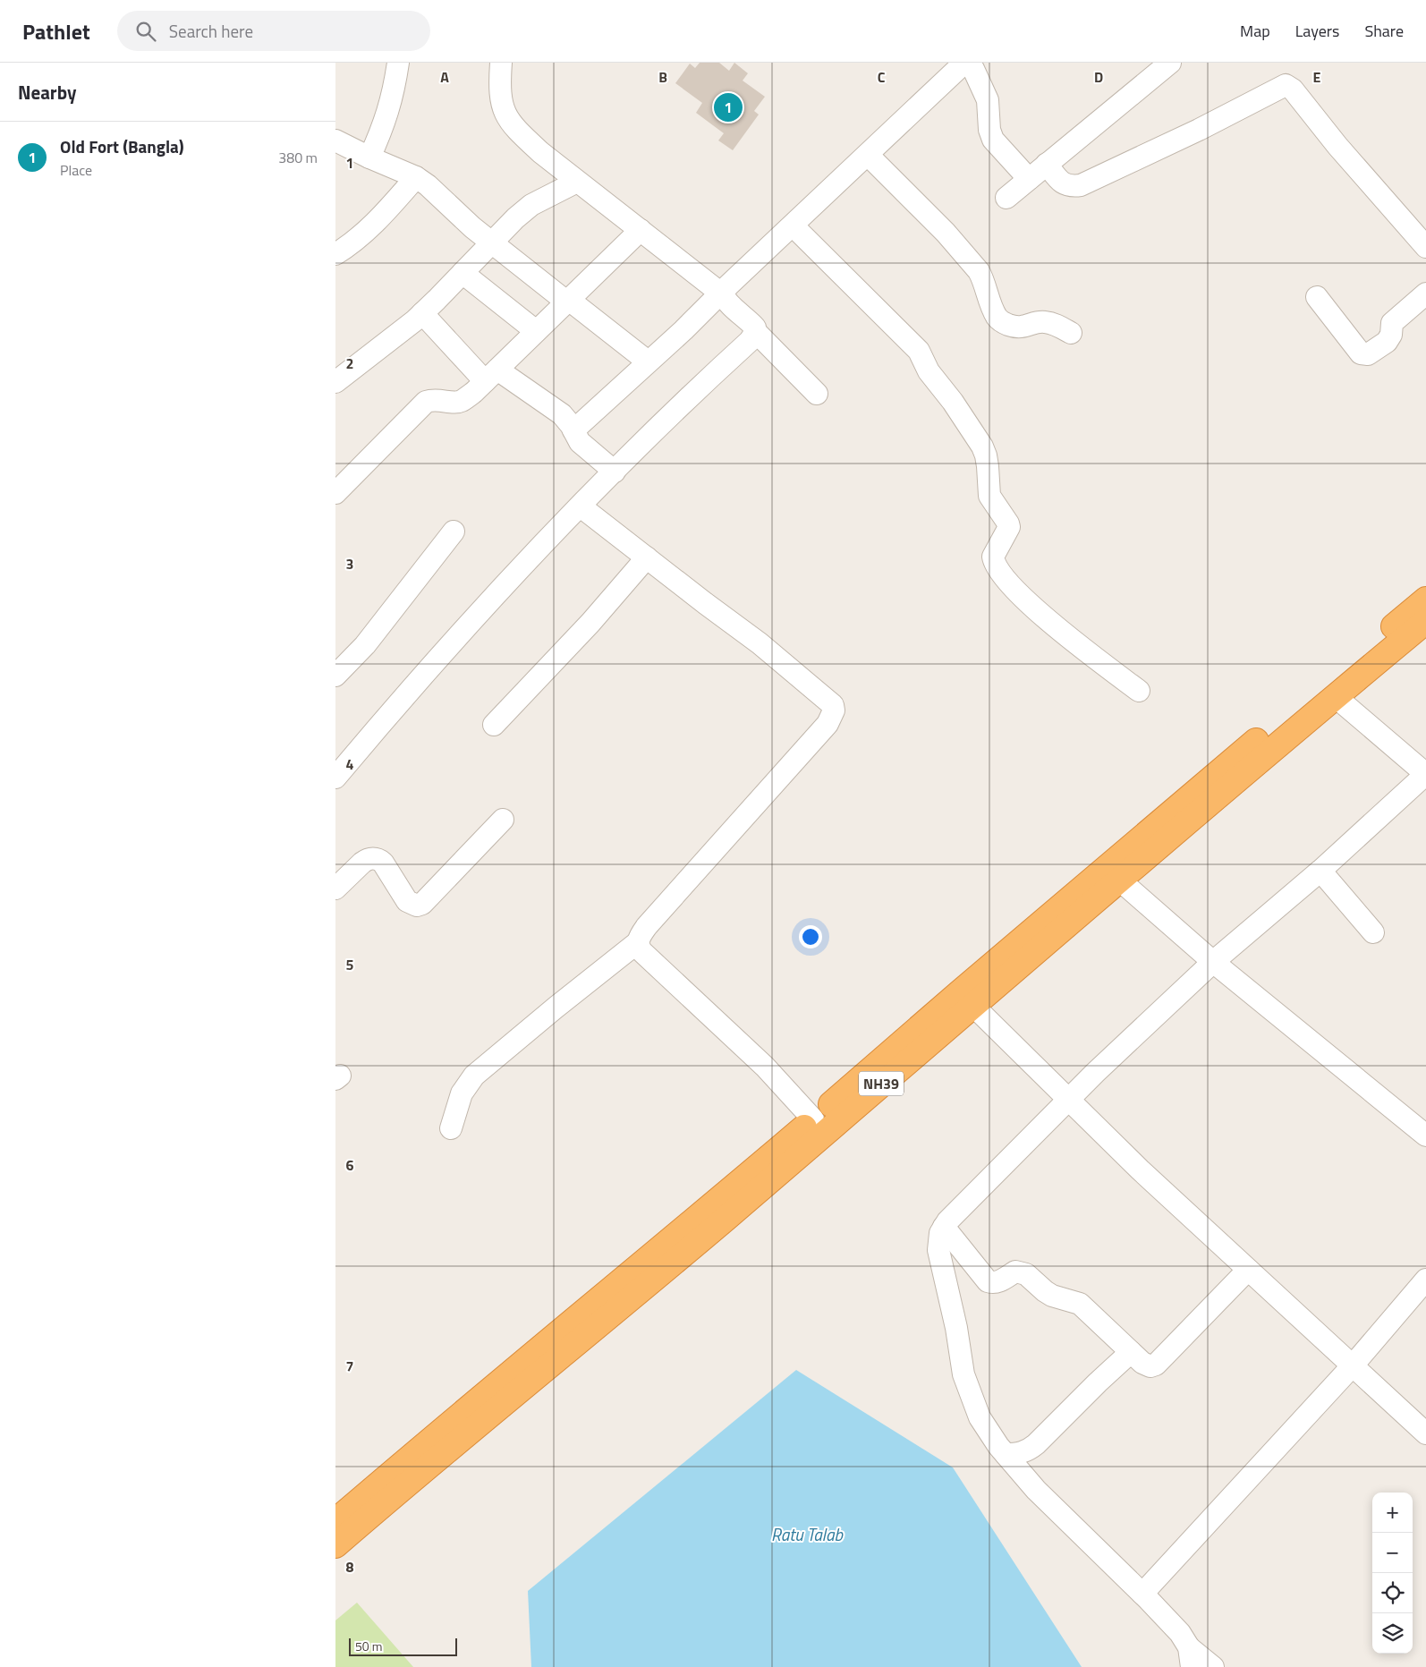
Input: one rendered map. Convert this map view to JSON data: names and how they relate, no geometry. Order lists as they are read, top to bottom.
{
  "streets": {
    "highway": ["NH39"]
  },
  "water": ["Ratu Talab"],
  "scale_bar": "50 m",
  "page": {
    "header": "Pathlet",
    "search": "Search here",
    "nav": ["Map", "Layers", "Share"],
    "heading": "Nearby",
    "pins": "1",
    "list": [
      {
        "mark": "1",
        "name": "Old Fort (Bangla)",
        "note": "Place",
        "value": "380 m"
      }
    ],
    "map_buttons": ["+", "−"],
    "scale": "50 m"
  },
  "grid": {
    "columns": [
      "A",
      "B",
      "C",
      "D",
      "E"
    ],
    "rows": [
      "1",
      "2",
      "3",
      "4",
      "5",
      "6",
      "7",
      "8"
    ]
  }
}
